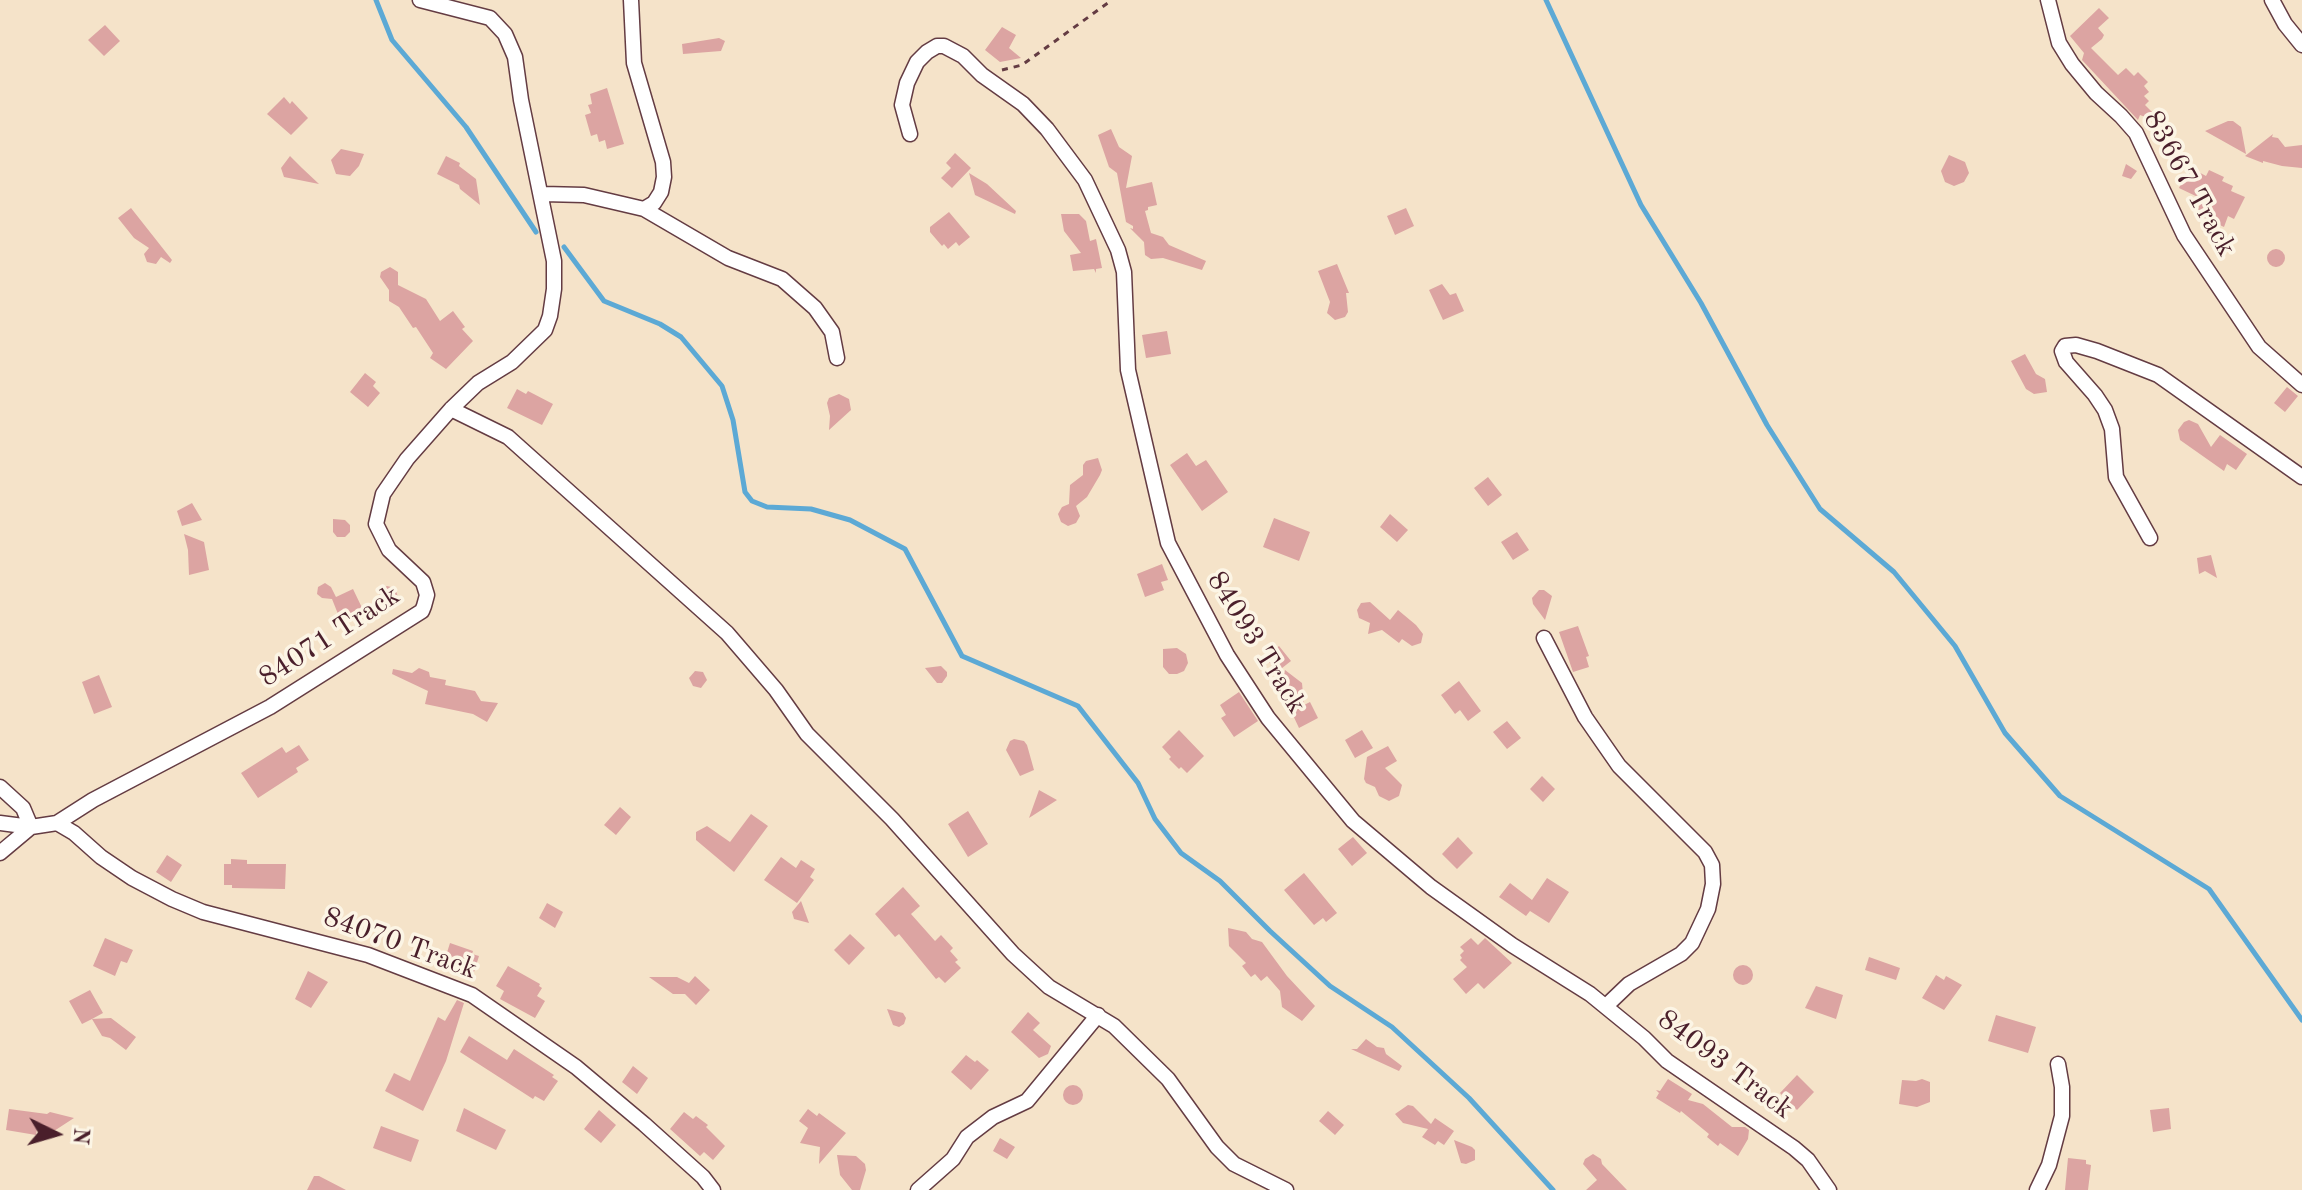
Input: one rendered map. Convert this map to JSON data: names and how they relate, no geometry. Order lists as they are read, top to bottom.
{
  "streets": {
    "street": [
      "83667 Track",
      "84071 Track",
      "84093 Track",
      "84070 Track"
    ]
  },
  "crossings": [
    ["84071 Track", "84070 Track"]
  ],
  "north": "right"
}
